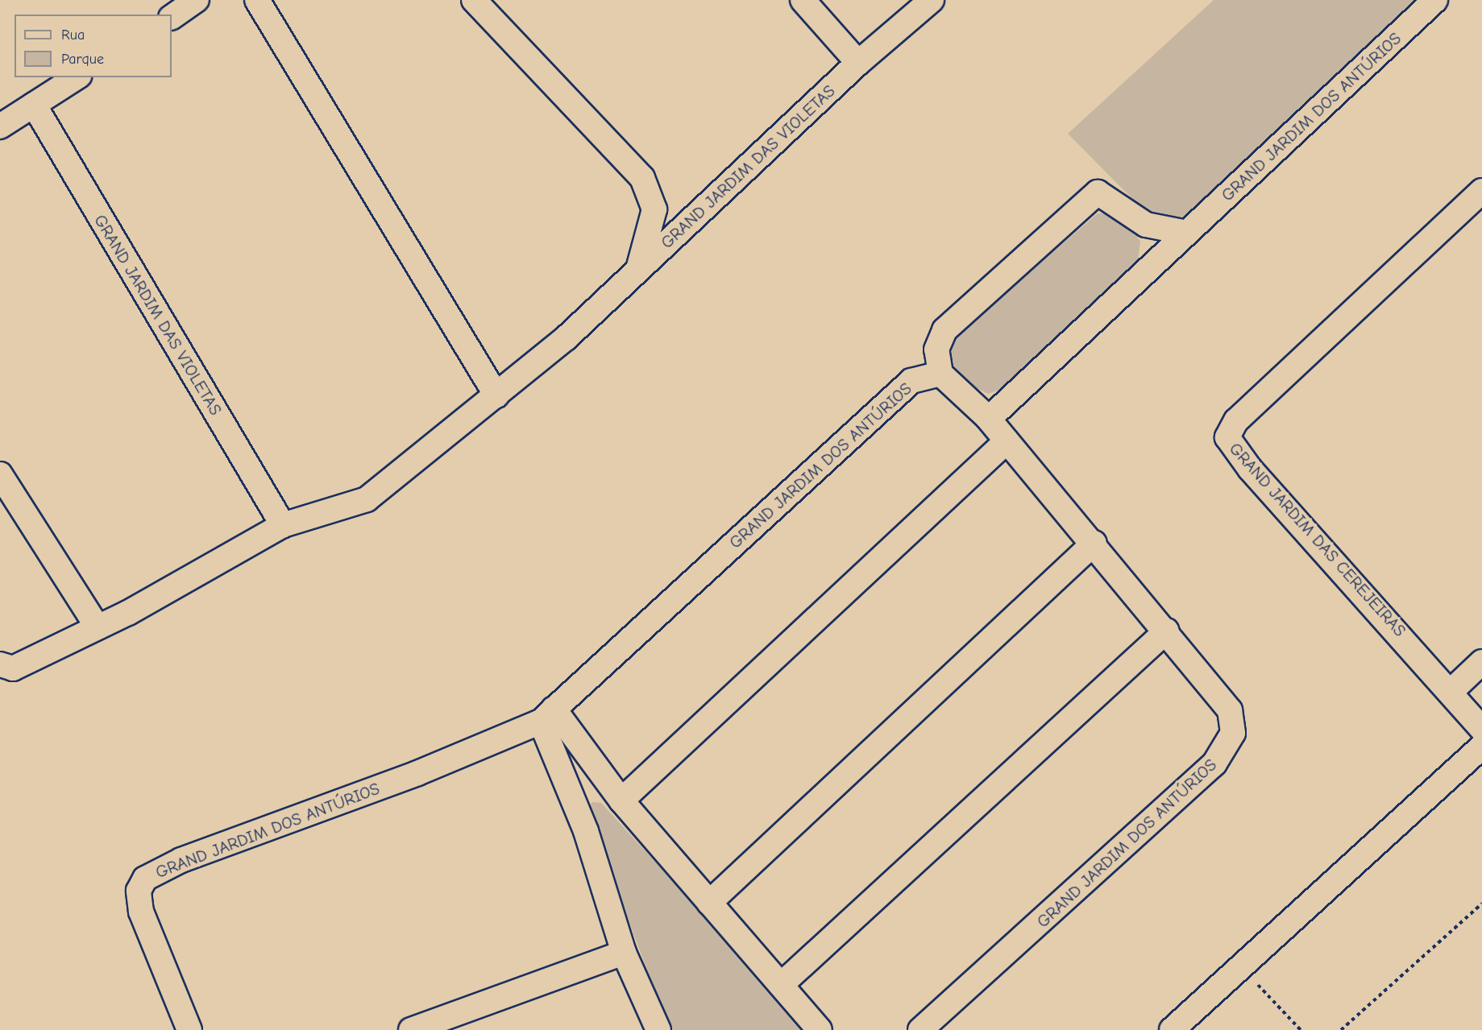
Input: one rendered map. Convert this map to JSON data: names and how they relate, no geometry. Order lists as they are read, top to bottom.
{
  "streets": {
    "street": ["GRAND JARDIM DOS ANTÚRIOS", "GRAND JARDIM DAS VIOLETAS", "GRAND JARDIM DAS CEREJEIRAS"]
  },
  "legend": ["Rua", "Parque"]
}
